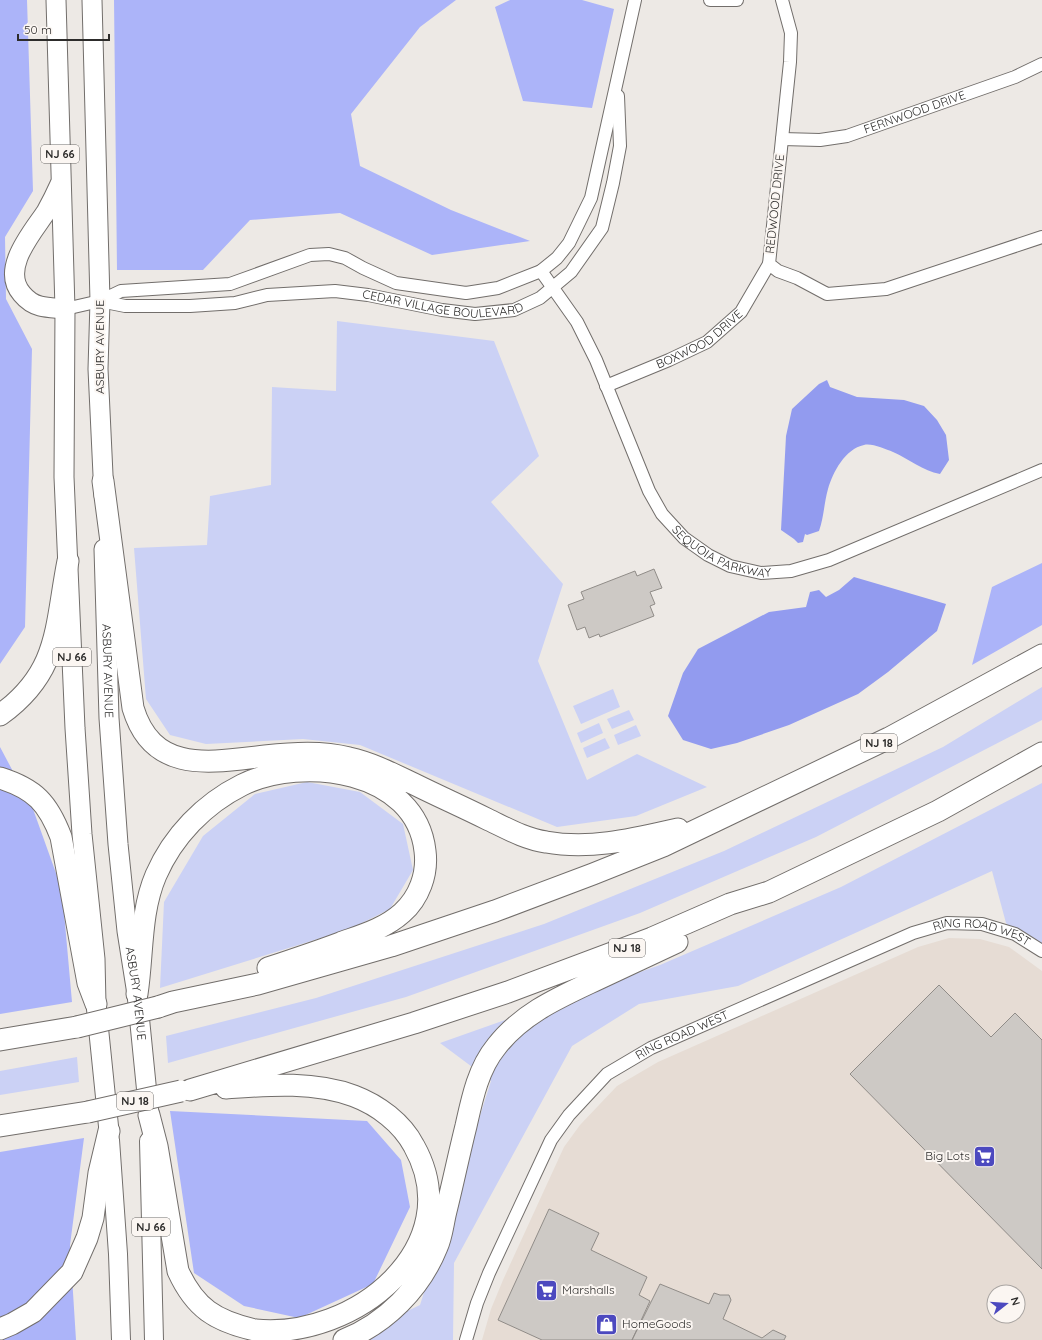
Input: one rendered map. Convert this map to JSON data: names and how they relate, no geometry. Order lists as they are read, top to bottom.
{
  "streets": {
    "highway": ["NJ 66", "ASBURY AVENUE", "NJ 18"],
    "street": [
      "FERNWOOD DRIVE",
      "REDWOOD DRIVE",
      "CEDAR VILLAGE BOULEVARD",
      "BOXWOOD DRIVE",
      "SEQUOIA PARKWAY",
      "RING ROAD WEST"
    ]
  },
  "crossings": [
    ["FERNWOOD DRIVE", "REDWOOD DRIVE"],
    ["NJ 66", "CEDAR VILLAGE BOULEVARD"],
    ["REDWOOD DRIVE", "BOXWOOD DRIVE"],
    ["CEDAR VILLAGE BOULEVARD", "ASBURY AVENUE"],
    ["CEDAR VILLAGE BOULEVARD", "SEQUOIA PARKWAY"],
    ["BOXWOOD DRIVE", "SEQUOIA PARKWAY"]
  ],
  "places": {
    "supermarket": ["Big Lots", "Marshalls"],
    "shop": ["HomeGoods"]
  },
  "scale_bar": "50 m",
  "north": "right"
}
